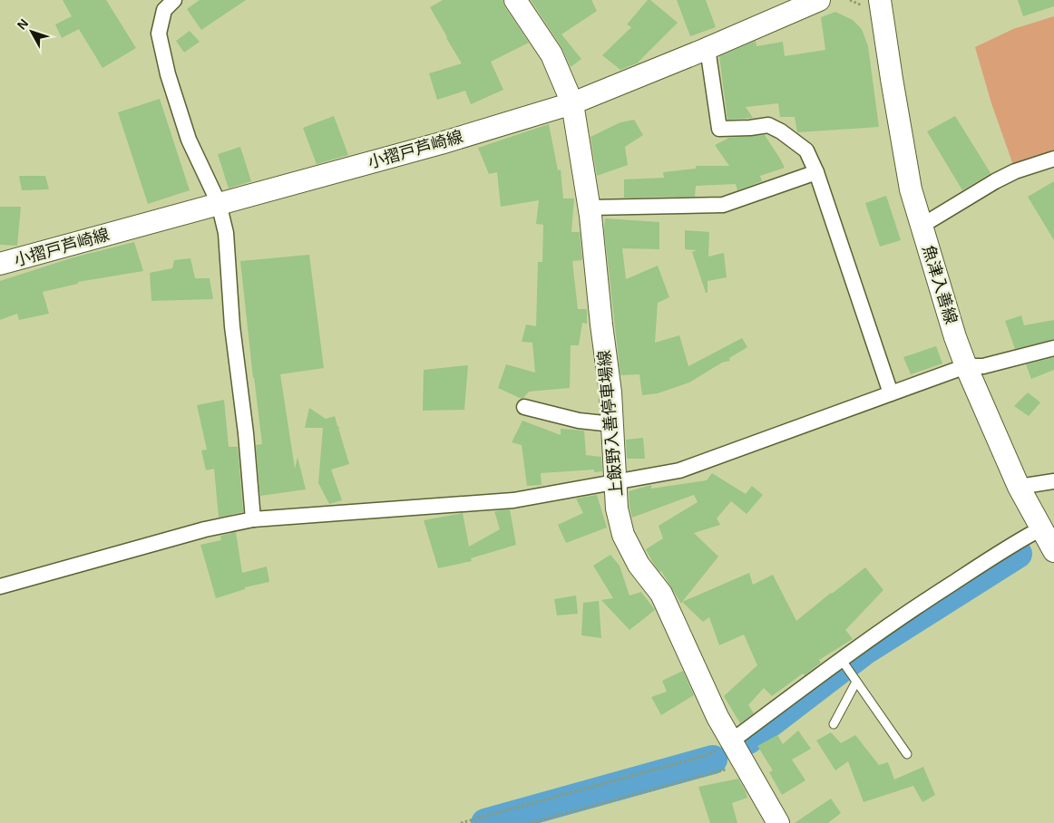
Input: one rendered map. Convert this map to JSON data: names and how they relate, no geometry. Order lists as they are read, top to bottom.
{
  "streets": {
    "main road": ["小摺戸芦崎線", "魚津入善線", "上飯野入善停車場線"]
  },
  "crossings": [
    ["小摺戸芦崎線", "上飯野入善停車場線"]
  ],
  "north": "top left"
}
